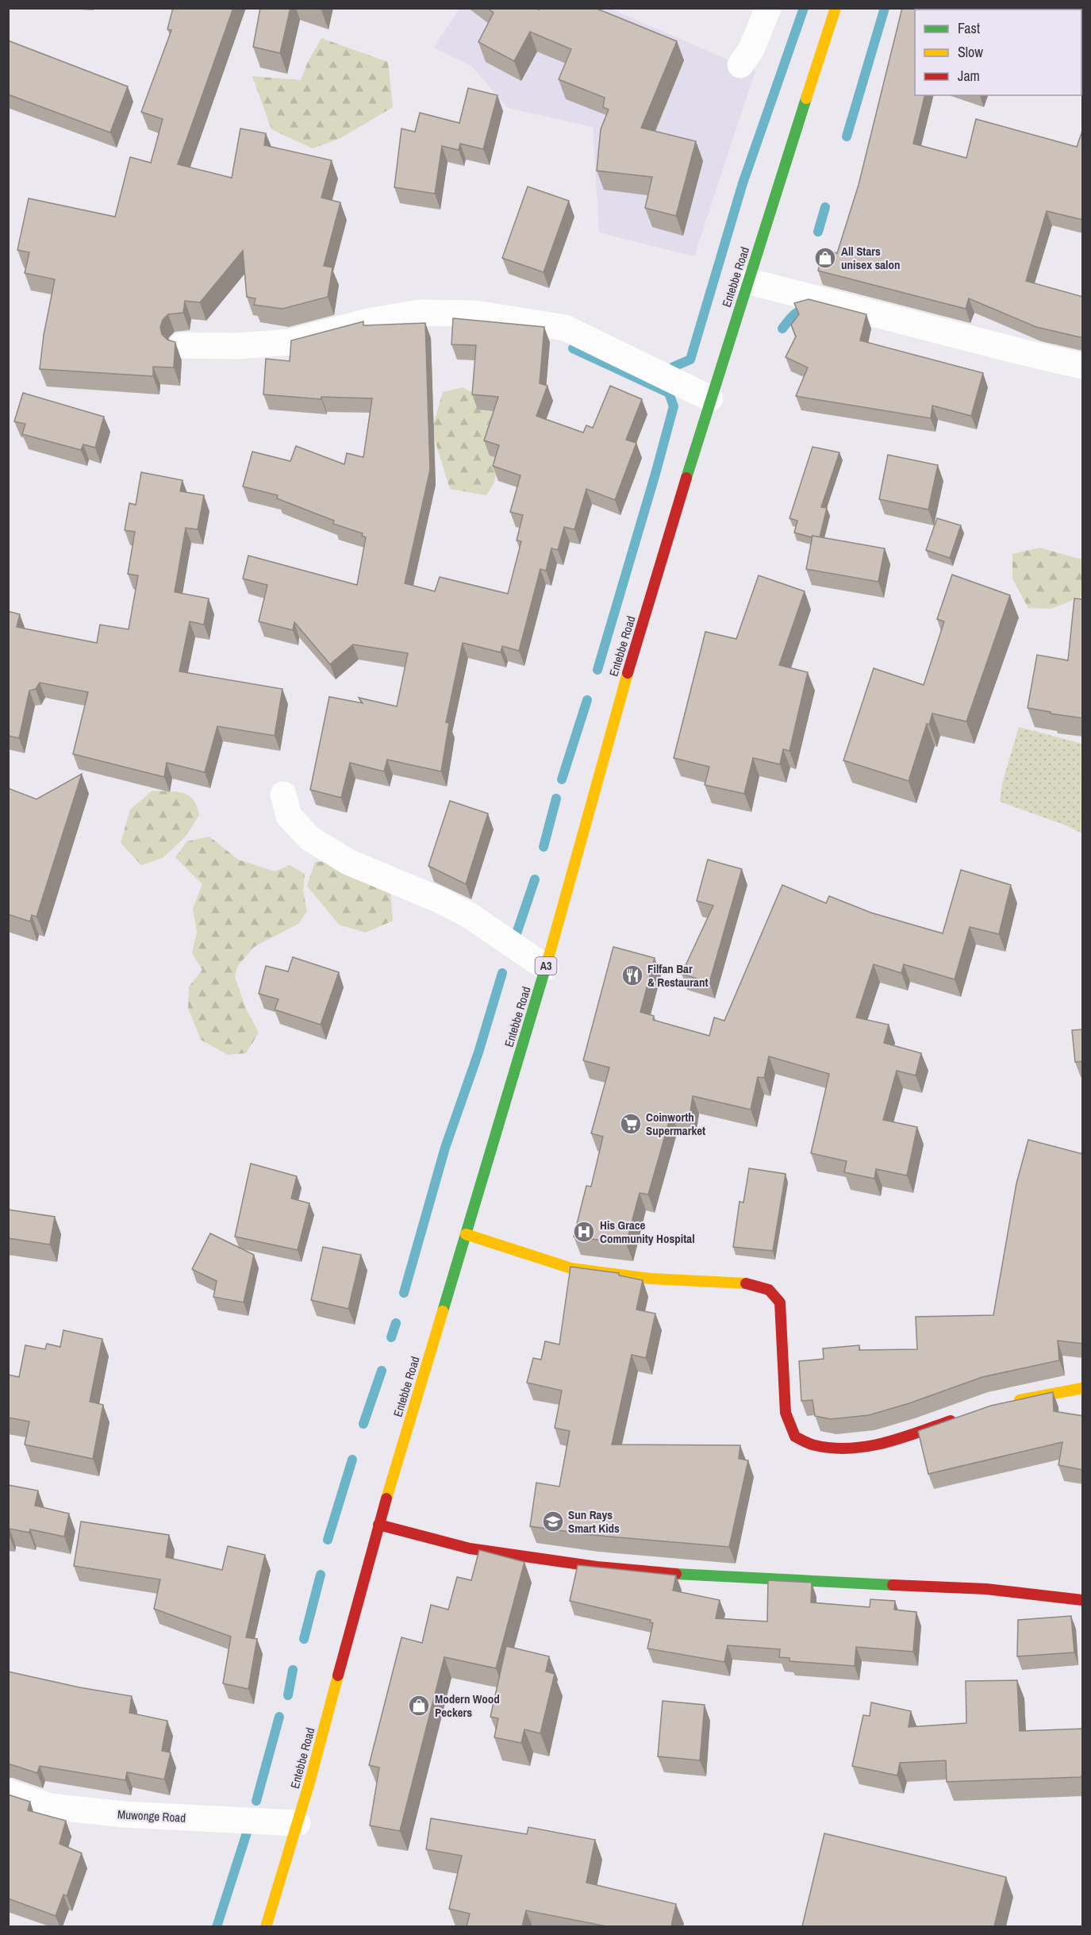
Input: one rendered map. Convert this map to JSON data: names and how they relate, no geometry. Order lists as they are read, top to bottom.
{
  "streets": {
    "main road": ["Entebbe Road", "A3"],
    "street": ["Muwonge Road"]
  },
  "crossings": [
    ["Entebbe Road", "Muwonge Road"]
  ],
  "places": {
    "shop": ["All Stars unisex salon", "Modern Wood Peckers"],
    "restaurant": ["Filfan Bar & Restaurant"],
    "supermarket": ["Coinworth Supermarket"],
    "hospital": ["His Grace Community Hospital"],
    "school or university": ["Sun Rays Smart Kids"]
  },
  "legend": ["Fast", "Slow", "Jam"]
}
